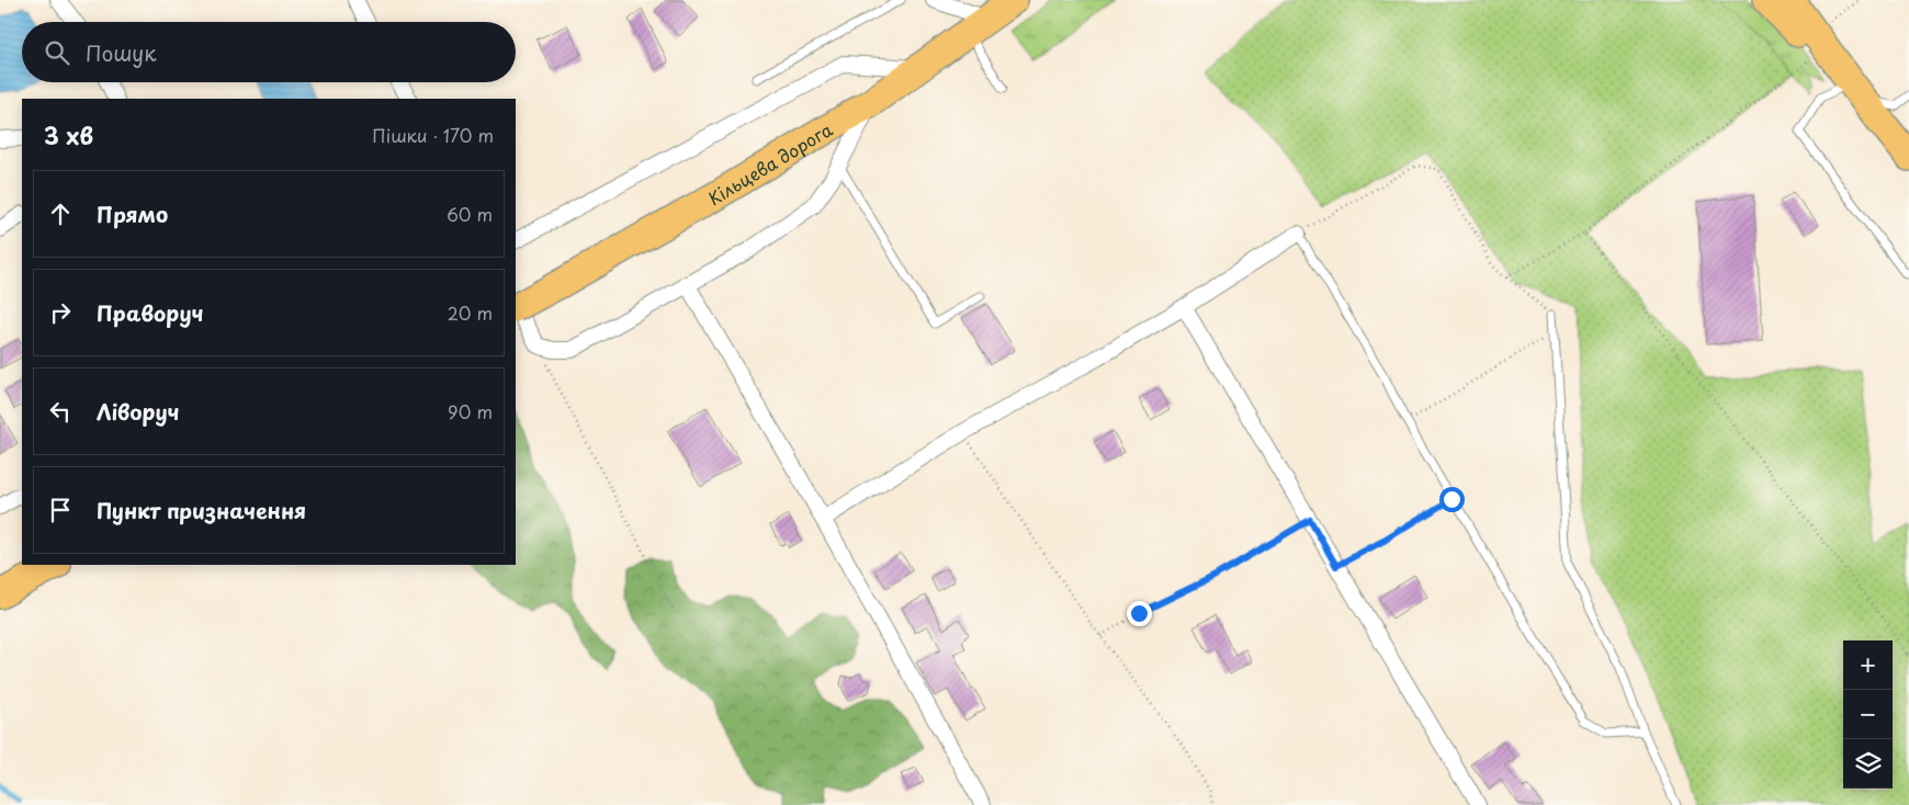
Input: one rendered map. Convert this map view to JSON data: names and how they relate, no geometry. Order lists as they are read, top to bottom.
{
  "streets": {
    "highway": ["Кільцева дорога"]
  },
  "page": {
    "search": "Пошук",
    "heading": ["3 хв", "Пішки · 170 m"],
    "list": [
      ["Прямо", "60 m"],
      ["Праворуч", "20 m"],
      ["Ліворуч", "90 m"],
      "Пункт призначення"
    ],
    "map_buttons": ["+", "−"]
  }
}
